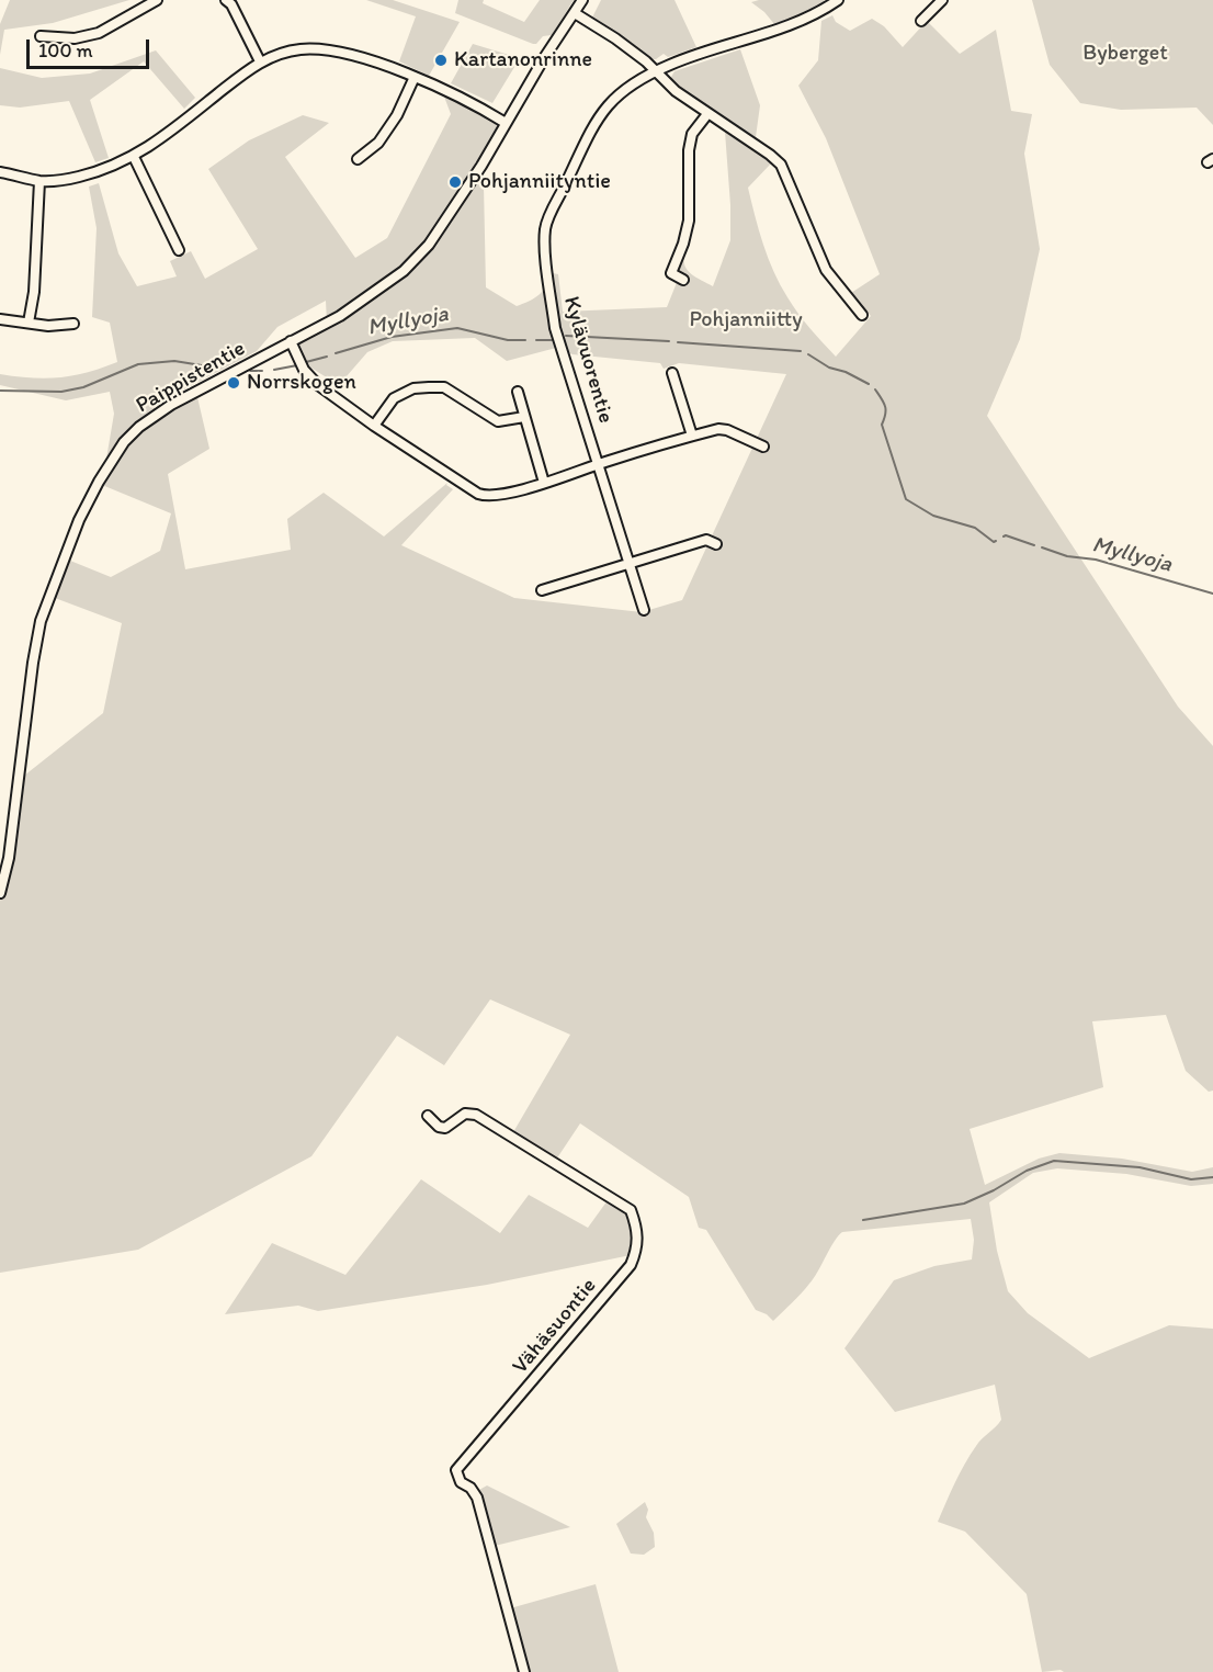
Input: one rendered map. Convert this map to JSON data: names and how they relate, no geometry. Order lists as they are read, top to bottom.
{
  "streets": {
    "street": ["Kylävuorentie", "Paippistentie", "Vähäsuontie"]
  },
  "water": ["Myllyoja"],
  "parks": ["Byberget", "Pohjanniitty"],
  "places": ["Kartanonrinne", "Pohjanniityntie", "Norrskogen"],
  "scale_bar": "100 m"
}
